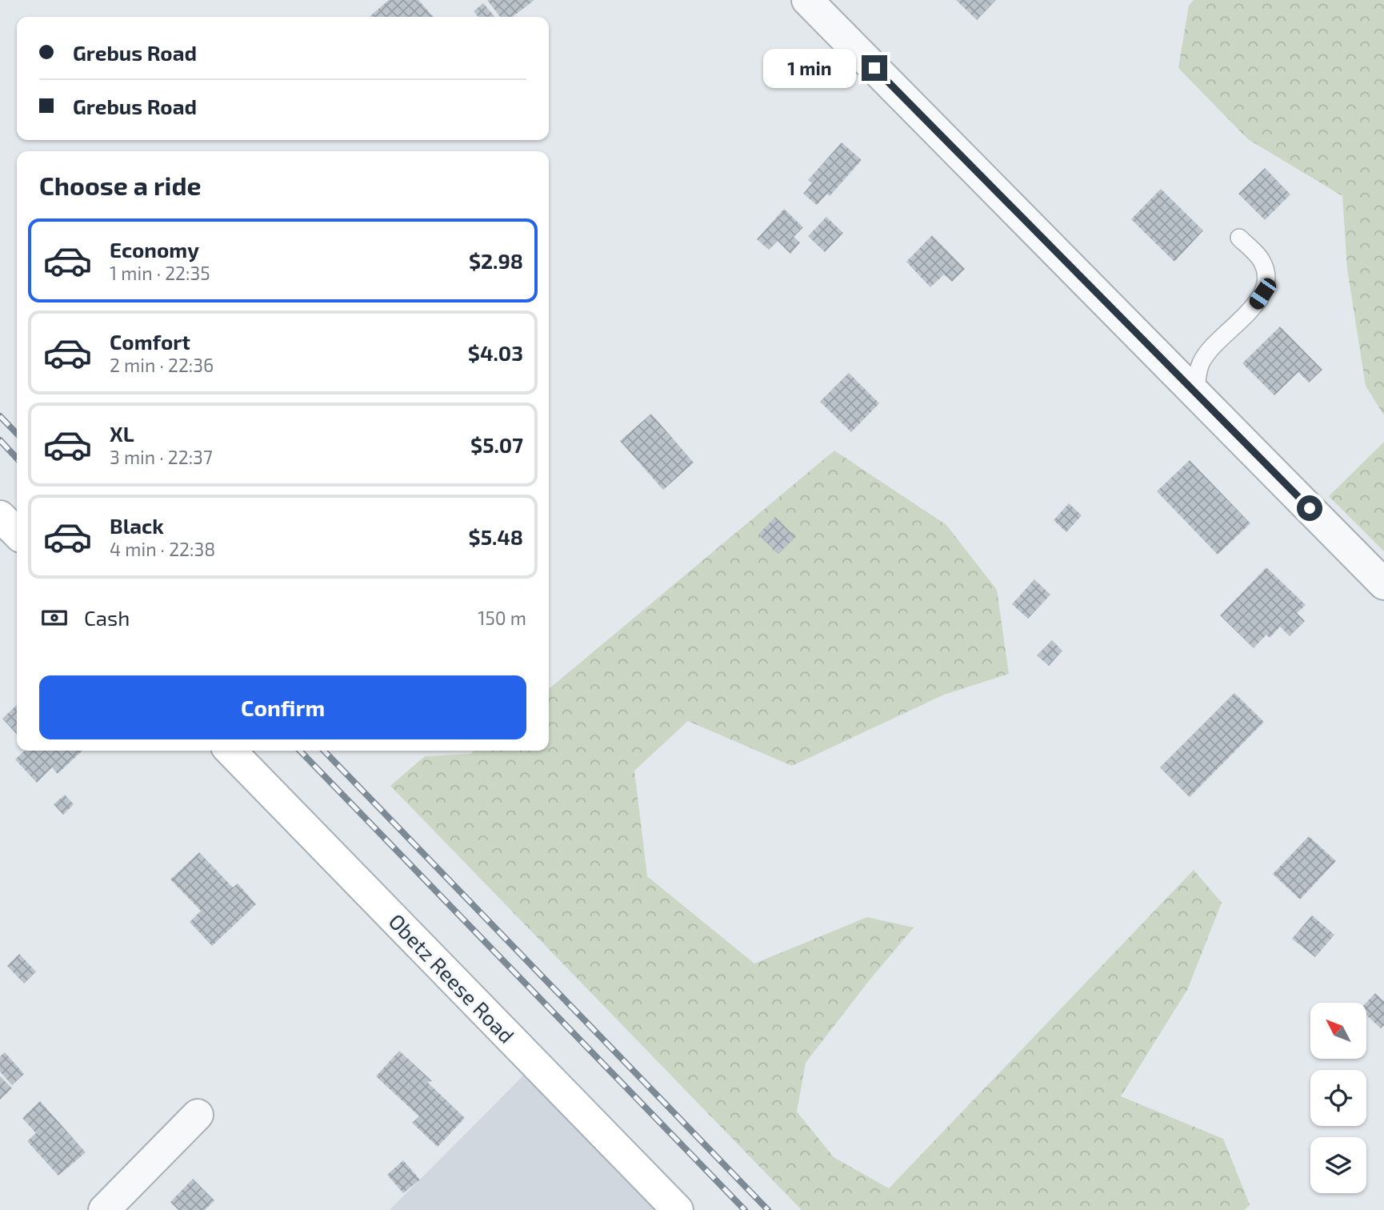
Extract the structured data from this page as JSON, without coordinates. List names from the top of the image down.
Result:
{
  "streets": {
    "street": ["Obetz Reese Road"]
  },
  "north": "top left",
  "page": {
    "banner": ["Grebus Road", "Grebus Road"],
    "bubble": "1 min",
    "heading": "Choose a ride",
    "list": [
      {
        "name": "Economy",
        "note": "1 min · 22:35",
        "value": "$2.98"
      },
      {
        "name": "Comfort",
        "note": "2 min · 22:36",
        "value": "$4.03"
      },
      {
        "name": "XL",
        "note": "3 min · 22:37",
        "value": "$5.07"
      },
      {
        "name": "Black",
        "note": "4 min · 22:38",
        "value": "$5.48"
      }
    ],
    "pay": ["Cash", "150 m"],
    "buttons": "Confirm"
  }
}
